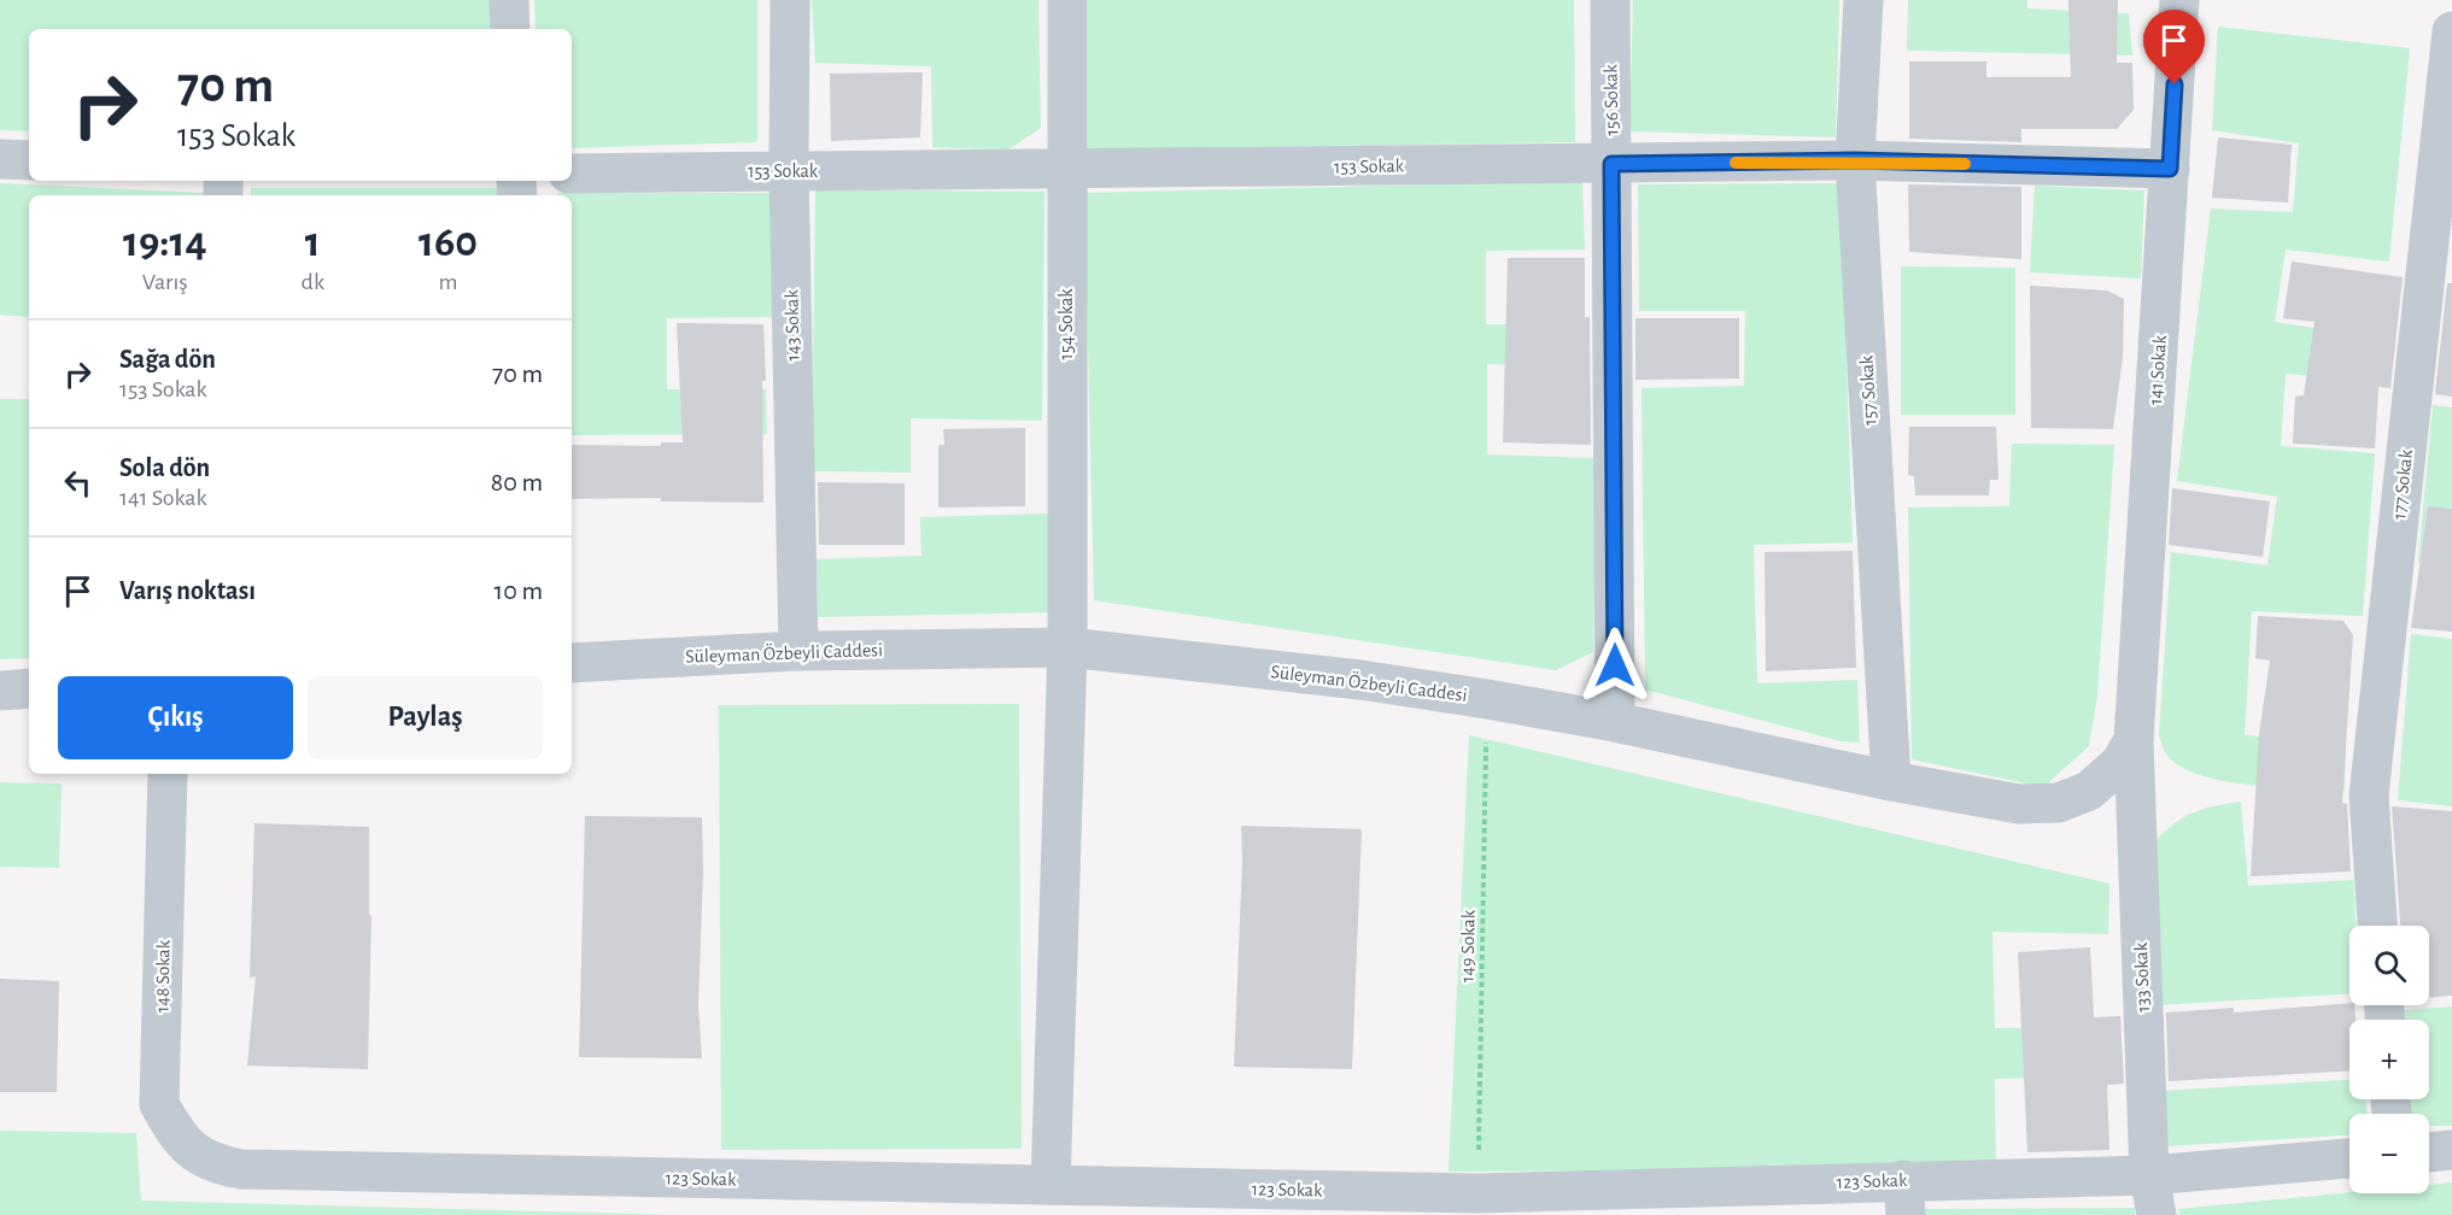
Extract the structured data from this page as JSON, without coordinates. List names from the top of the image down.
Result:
{
  "streets": {
    "street": [
      "156 Sokak",
      "153 Sokak",
      "154 Sokak",
      "143 Sokak",
      "141 Sokak",
      "157 Sokak",
      "177 Sokak",
      "Süleyman Özbeyli Caddesi",
      "148 Sokak",
      "133 Sokak",
      "123 Sokak"
    ],
    "path": ["149 Sokak"]
  },
  "crossings": [
    ["156 Sokak", "153 Sokak"],
    ["156 Sokak", "Süleyman Özbeyli Caddesi"],
    ["153 Sokak", "154 Sokak"],
    ["153 Sokak", "143 Sokak"],
    ["153 Sokak", "141 Sokak"],
    ["153 Sokak", "157 Sokak"],
    ["154 Sokak", "Süleyman Özbeyli Caddesi"],
    ["154 Sokak", "123 Sokak"],
    ["143 Sokak", "Süleyman Özbeyli Caddesi"],
    ["141 Sokak", "Süleyman Özbeyli Caddesi"],
    ["141 Sokak", "133 Sokak"],
    ["157 Sokak", "Süleyman Özbeyli Caddesi"],
    ["Süleyman Özbeyli Caddesi", "149 Sokak"],
    ["Süleyman Özbeyli Caddesi", "133 Sokak"],
    ["149 Sokak", "123 Sokak"],
    ["148 Sokak", "123 Sokak"],
    ["133 Sokak", "123 Sokak"]
  ],
  "page": {
    "turn": ["70 m", "153 Sokak"],
    "eta": [
      "19:14",
      "Varış",
      "1",
      "dk",
      "160",
      "m"
    ],
    "list": [
      {
        "name": "Sağa dön",
        "note": "153 Sokak",
        "value": "70 m"
      },
      {
        "name": "Sola dön",
        "note": "141 Sokak",
        "value": "80 m"
      },
      {
        "name": "Varış noktası",
        "value": "10 m"
      }
    ],
    "buttons": ["Çıkış", "Paylaş"],
    "map_buttons": ["+", "−"]
  }
}
